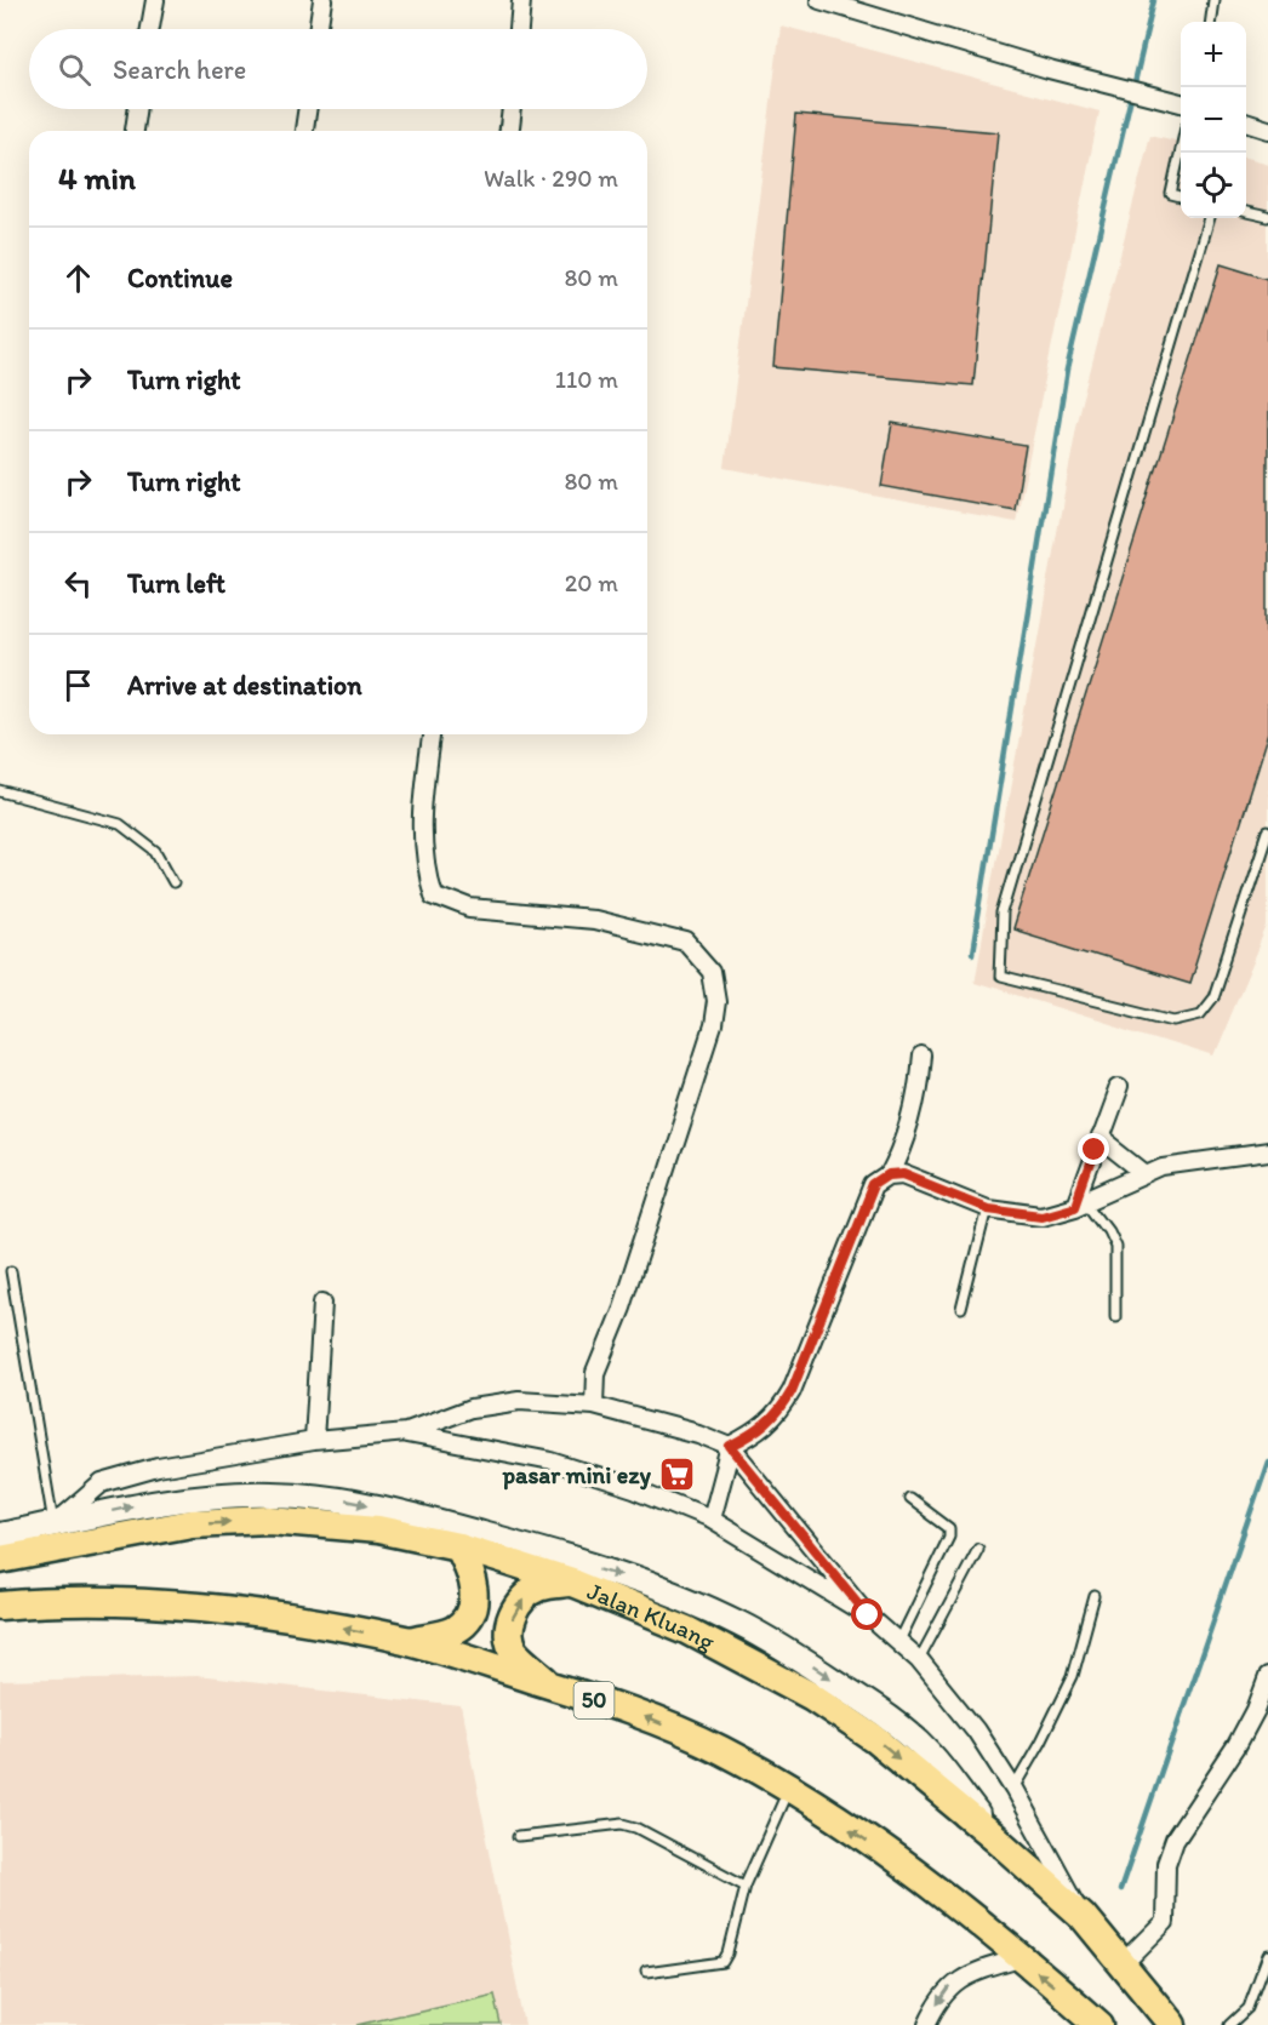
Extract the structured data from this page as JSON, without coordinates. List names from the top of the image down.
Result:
{
  "streets": {
    "highway": ["Jalan Kluang", "50"]
  },
  "places": {
    "supermarket": ["pasar mini ezy"]
  },
  "page": {
    "map_buttons": ["+", "−"],
    "search": "Search here",
    "heading": ["4 min", "Walk · 290 m"],
    "list": [
      ["Continue", "80 m"],
      ["Turn right", "110 m"],
      ["Turn right", "80 m"],
      ["Turn left", "20 m"],
      "Arrive at destination"
    ]
  }
}
